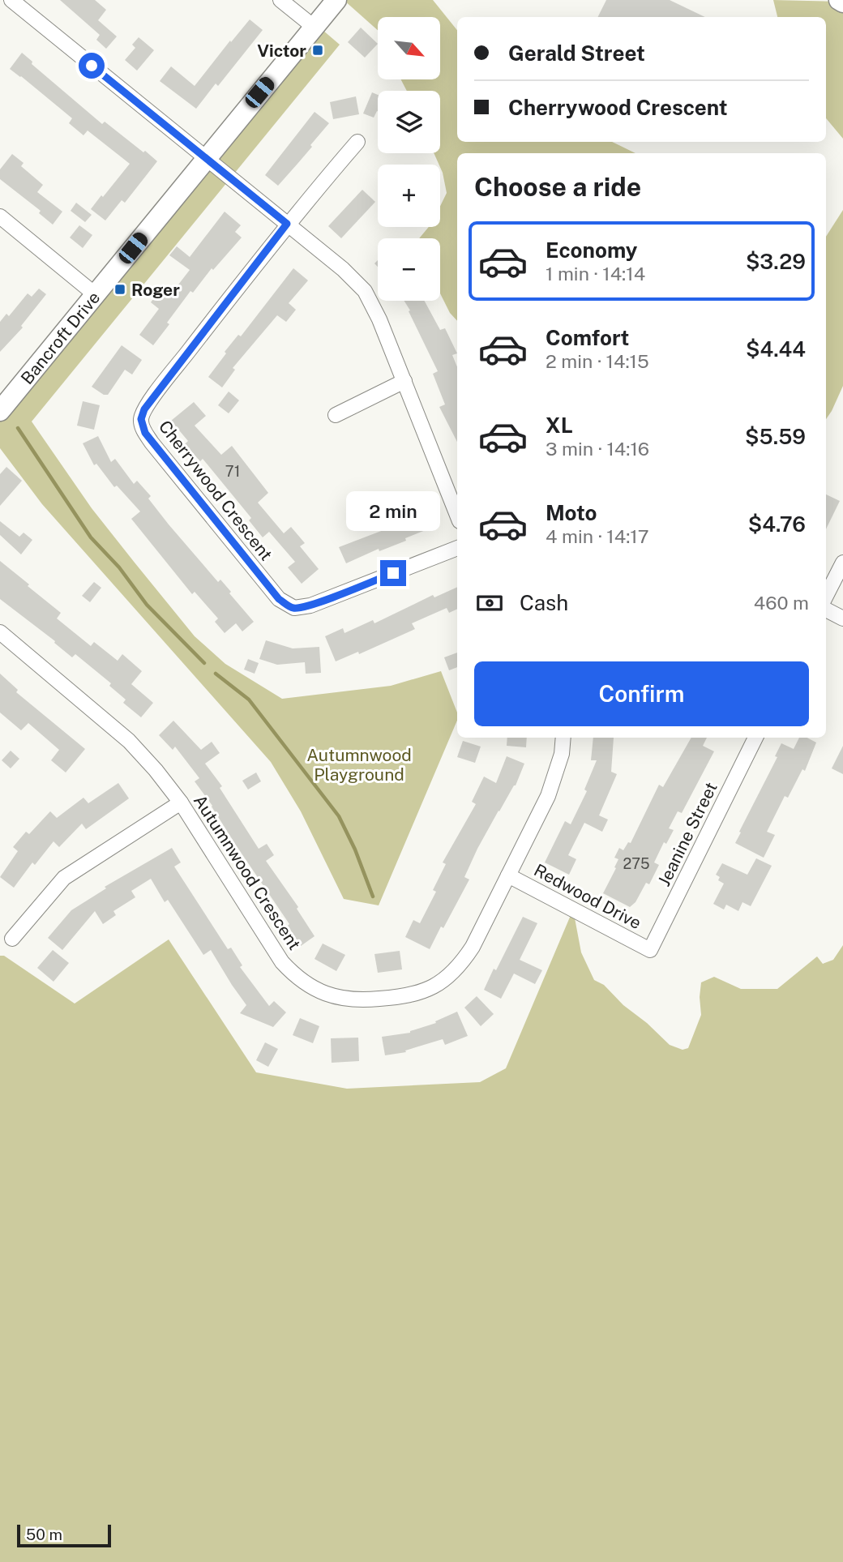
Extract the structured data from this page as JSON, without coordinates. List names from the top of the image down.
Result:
{
  "streets": {
    "main road": ["Bancroft Drive"],
    "street": [
      "Cherrywood Crescent",
      "Jeanine Street",
      "Autumnwood Crescent",
      "Redwood Drive"
    ]
  },
  "crossings": [
    ["Jeanine Street", "Redwood Drive"],
    ["Autumnwood Crescent", "Redwood Drive"]
  ],
  "parks": ["Autumnwood Playground"],
  "places": {
    "transit": ["Victor", "Roger"]
  },
  "house_numbers": ["71", "275"],
  "scale_bar": "50 m",
  "north": "bottom right",
  "page": {
    "map_buttons": ["+", "−"],
    "banner": ["Gerald Street", "Cherrywood Crescent"],
    "heading": "Choose a ride",
    "list": [
      {
        "name": "Economy",
        "note": "1 min · 14:14",
        "value": "$3.29"
      },
      {
        "name": "Comfort",
        "note": "2 min · 14:15",
        "value": "$4.44"
      },
      {
        "name": "XL",
        "note": "3 min · 14:16",
        "value": "$5.59"
      },
      {
        "name": "Moto",
        "note": "4 min · 14:17",
        "value": "$4.76"
      }
    ],
    "bubble": "2 min",
    "pay": ["Cash", "460 m"],
    "buttons": "Confirm",
    "scale": "50 m"
  }
}
